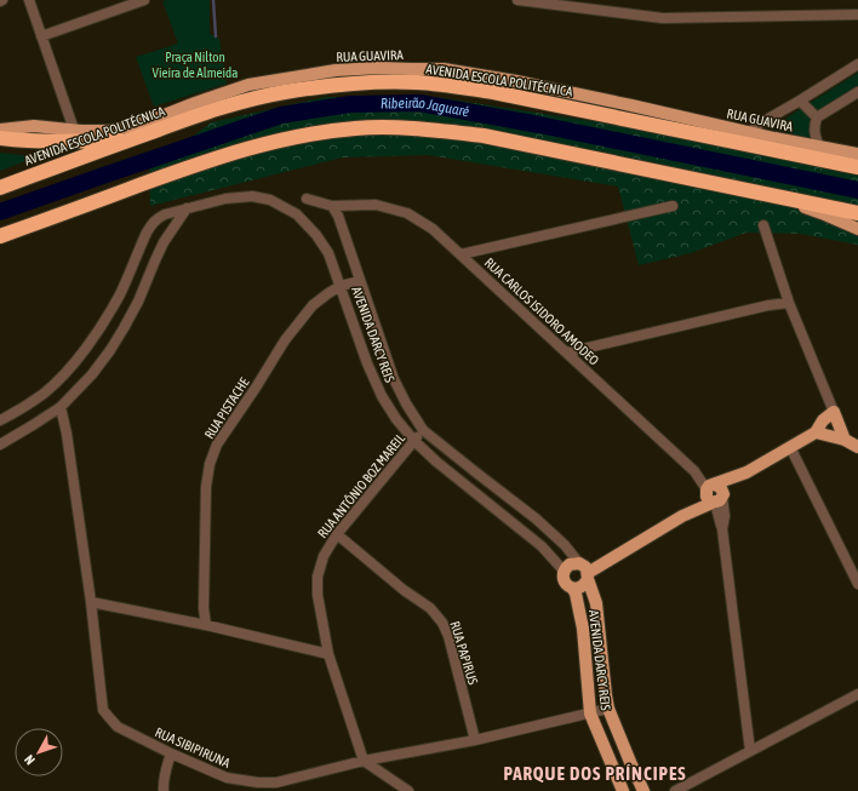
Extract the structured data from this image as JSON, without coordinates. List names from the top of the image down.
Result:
{
  "streets": {
    "highway": ["AVENIDA ESCOLA POLITÉCNICA"],
    "main road": ["RUA GUAVIRA", "AVENIDA DARCY REIS"],
    "street": [
      "RUA CARLOS ISIDORO AMODEO",
      "RUA PISTACHE",
      "RUA ANTÔNIO BOZ MAREIL",
      "RUA PAPIRUS",
      "RUA SIBIPIRUNA"
    ]
  },
  "crossings": [
    ["RUA CARLOS ISIDORO AMODEO", "AVENIDA DARCY REIS"],
    ["AVENIDA DARCY REIS", "RUA PISTACHE"],
    ["AVENIDA DARCY REIS", "RUA ANTÔNIO BOZ MAREIL"],
    ["AVENIDA DARCY REIS", "RUA SIBIPIRUNA"],
    ["RUA ANTÔNIO BOZ MAREIL", "RUA PAPIRUS"],
    ["RUA ANTÔNIO BOZ MAREIL", "RUA SIBIPIRUNA"],
    ["RUA PAPIRUS", "RUA SIBIPIRUNA"]
  ],
  "districts": ["PARQUE DOS PRÍNCIPES"],
  "water": ["Ribeirão Jaguaré"],
  "parks": ["Praça Nilton Vieira de Almeida"],
  "north": "bottom left"
}
